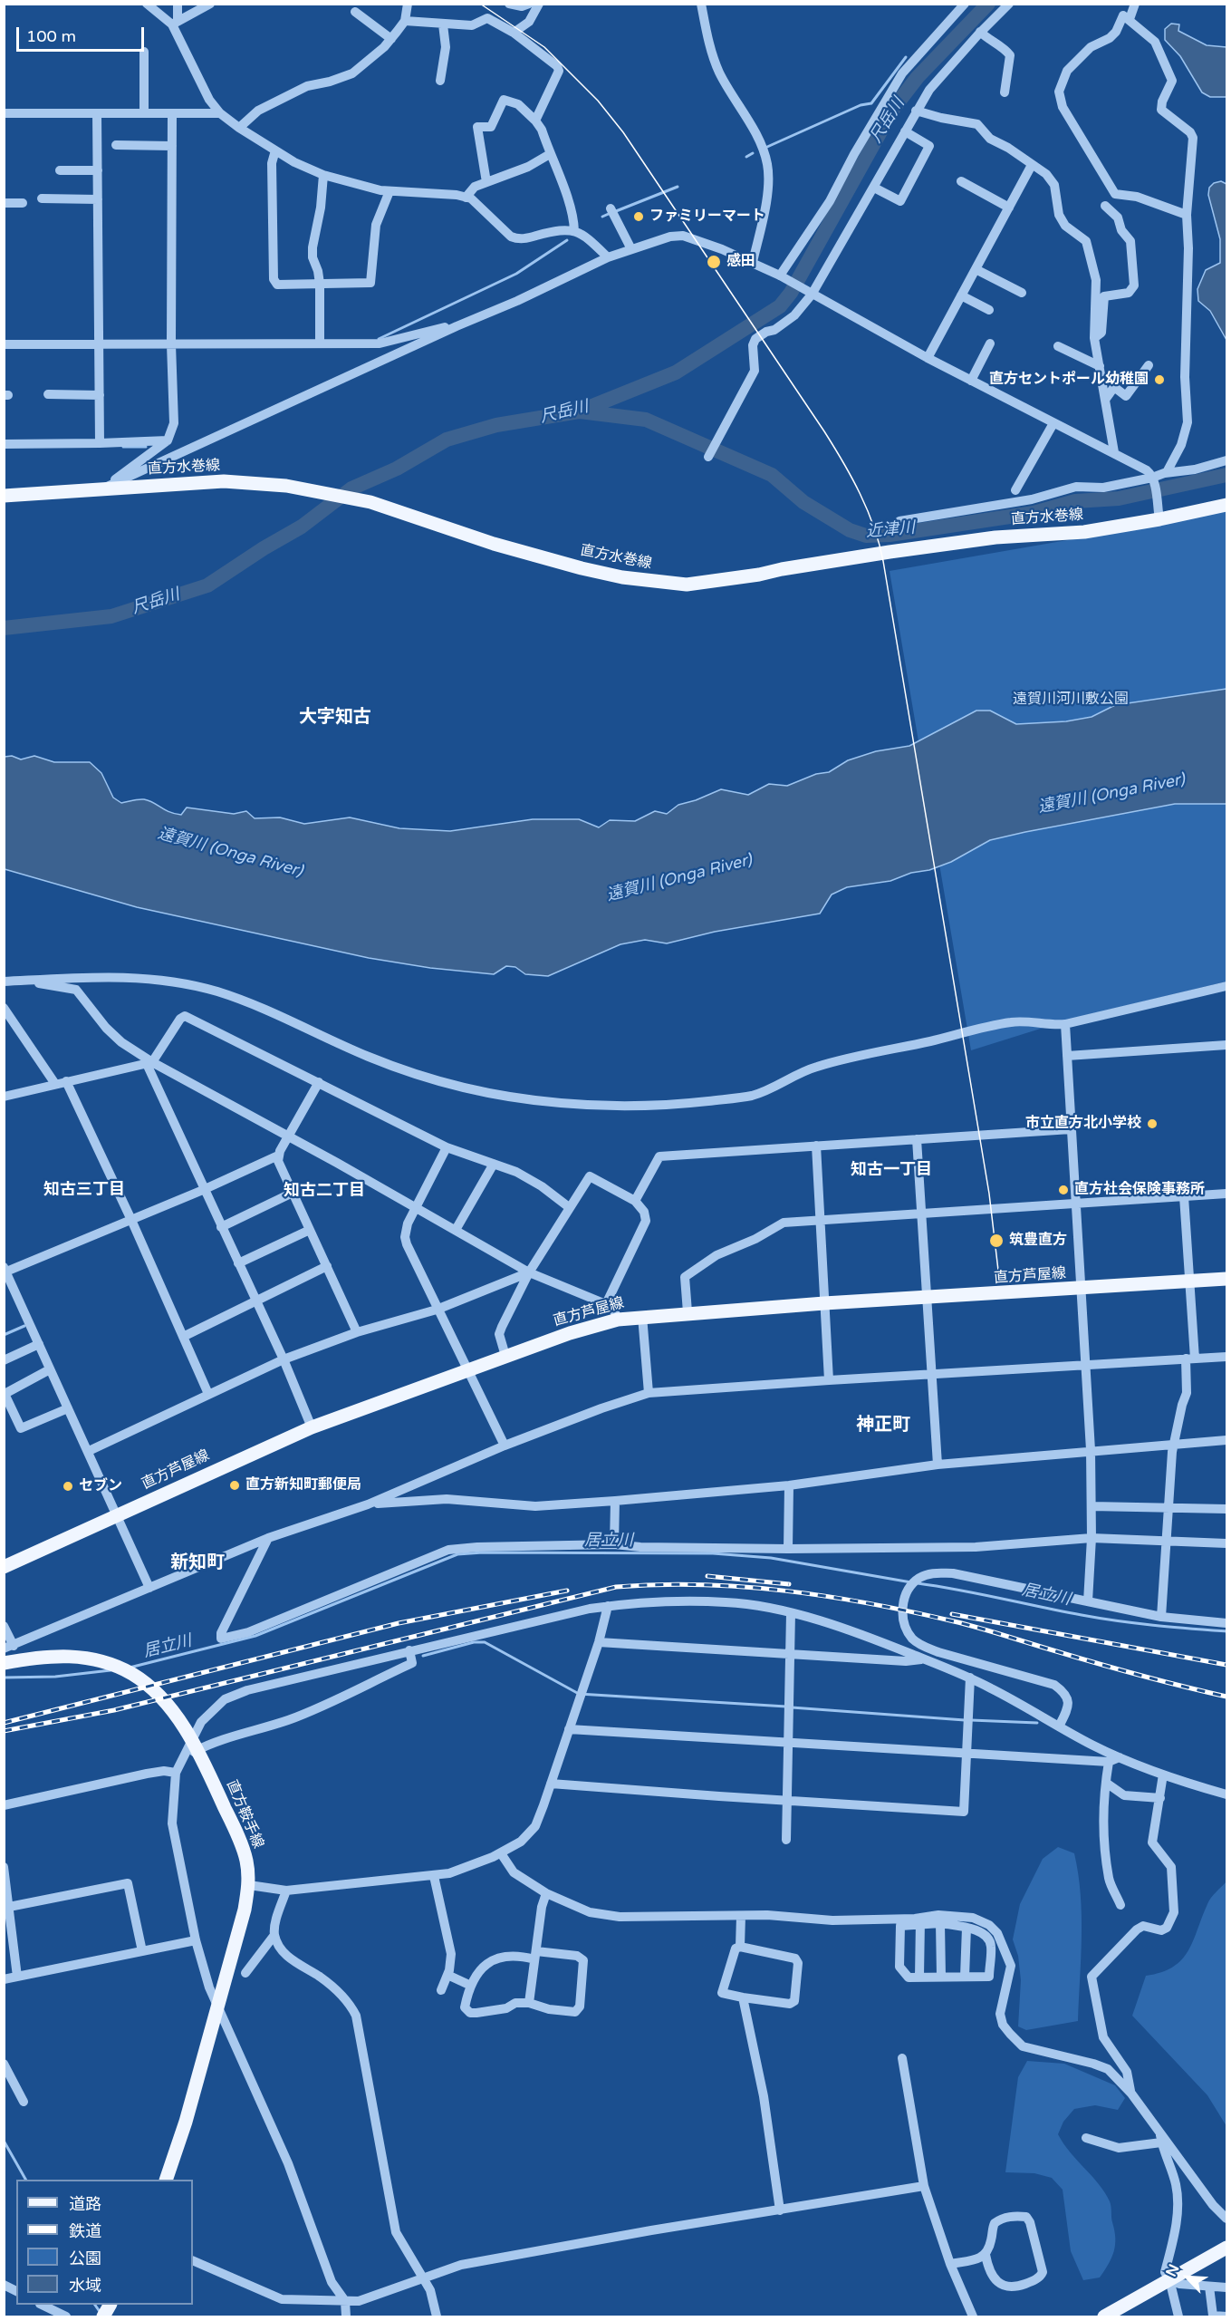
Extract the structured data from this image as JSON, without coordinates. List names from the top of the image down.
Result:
{
  "streets": {
    "main road": ["直方水巻線", "直方芦屋線", "直方鞍手線"]
  },
  "districts": [
    "大字知古",
    "知古一丁目",
    "知古三丁目",
    "知古二丁目",
    "神正町",
    "新知町"
  ],
  "water": [
    "尺岳川",
    "近津川",
    "遠賀川 (Onga River)",
    "居立川"
  ],
  "parks": ["遠賀川河川敷公園"],
  "places": [
    "ファミリーマート",
    "感田",
    "直方セントポール幼稚園",
    "市立直方北小学校",
    "直方社会保険事務所",
    "筑豊直方",
    "直方新知町郵便局",
    "セブン"
  ],
  "legend": [
    "道路",
    "鉄道",
    "公園",
    "水域"
  ],
  "scale_bar": "100 m",
  "north": "top left"
}
